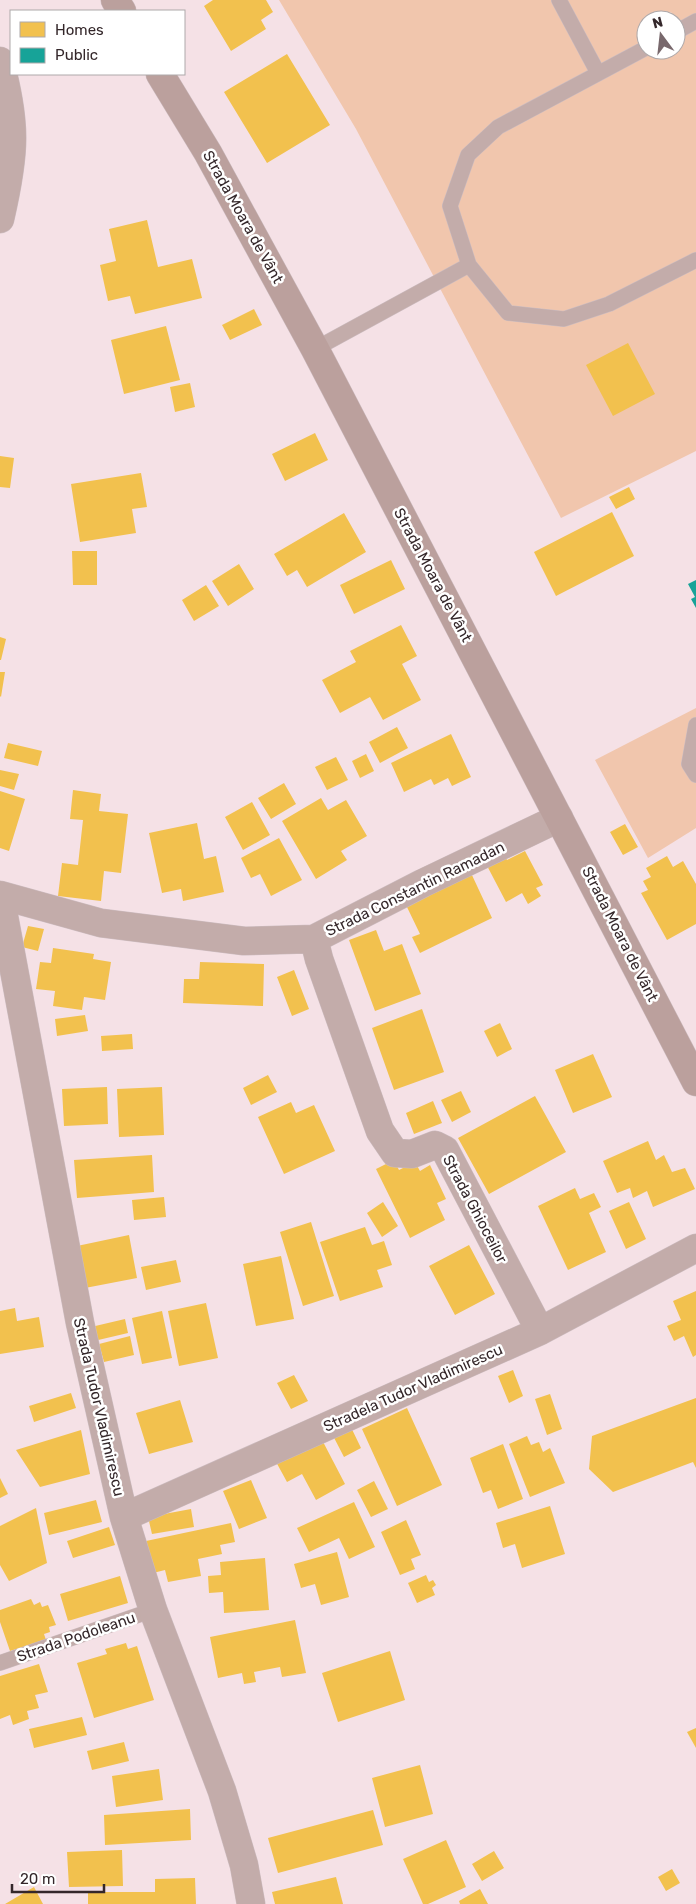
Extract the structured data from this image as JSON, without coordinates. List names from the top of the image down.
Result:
{
  "streets": {
    "main road": ["Strada Moara de Vânt"],
    "street": [
      "Strada Constantin Ramadan",
      "Strada Ghioceilor",
      "Stradela Tudor Vladimirescu",
      "Strada Tudor Vladimirescu"
    ],
    "lane": ["Strada Podoleanu"]
  },
  "crossings": [
    ["Strada Moara de Vânt", "Strada Constantin Ramadan"],
    ["Strada Constantin Ramadan", "Strada Ghioceilor"],
    ["Strada Constantin Ramadan", "Strada Tudor Vladimirescu"],
    ["Strada Ghioceilor", "Stradela Tudor Vladimirescu"],
    ["Stradela Tudor Vladimirescu", "Strada Tudor Vladimirescu"],
    ["Strada Tudor Vladimirescu", "Strada Podoleanu"]
  ],
  "legend": ["Homes", "Public"],
  "scale_bar": "20 m",
  "north": "top"
}
